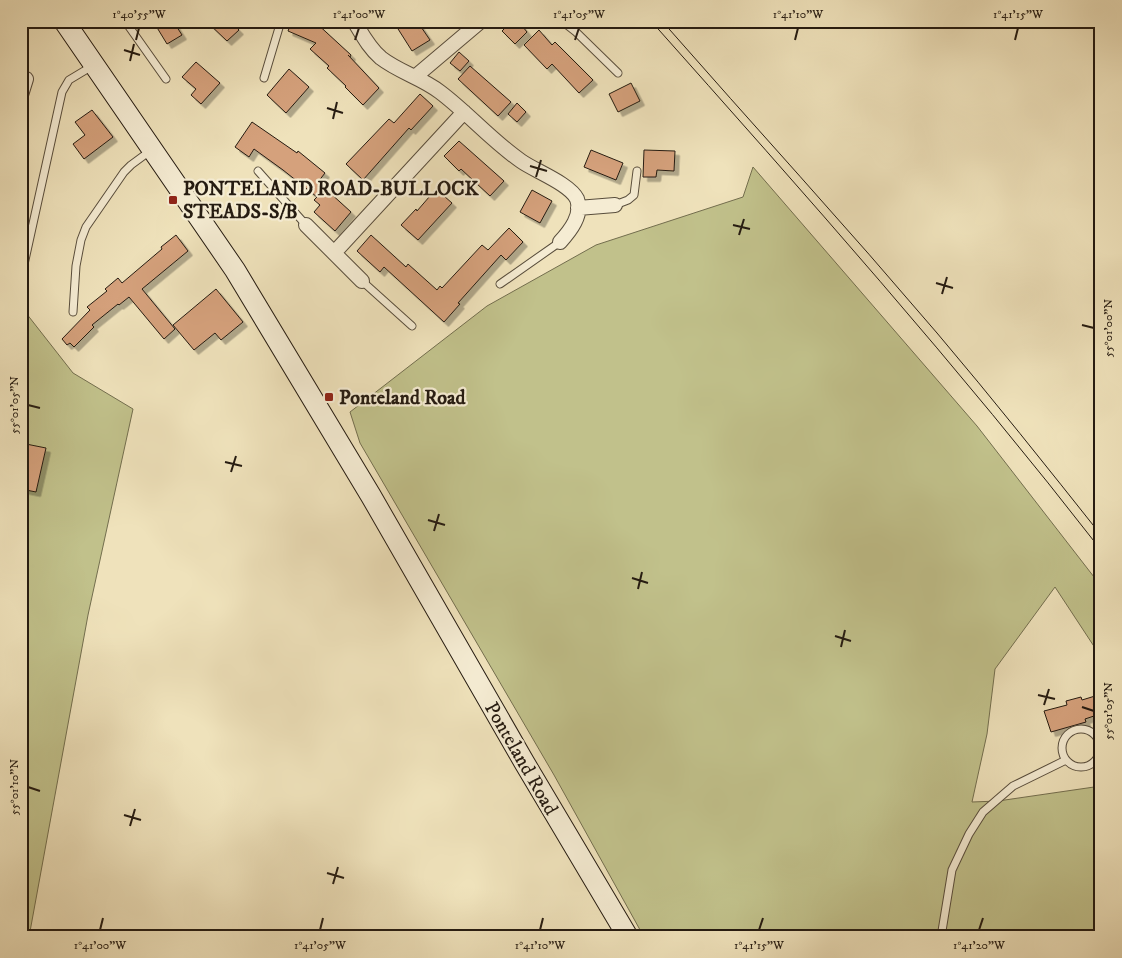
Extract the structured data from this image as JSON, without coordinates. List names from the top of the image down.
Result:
{
  "streets": {
    "main road": ["Ponteland Road"]
  },
  "places": {
    "transit": ["PONTELAND ROAD-BULLOCK STEADS-S/B", "Ponteland Road"]
  },
  "coordinates": [
    "1°40'55\"W",
    "1°41'00\"W",
    "1°41'05\"W",
    "1°41'10\"W",
    "1°41'15\"W",
    "55°01'00\"N",
    "55°01'05\"N",
    "55°01'10\"N",
    "1°41'20\"W"
  ]
}
